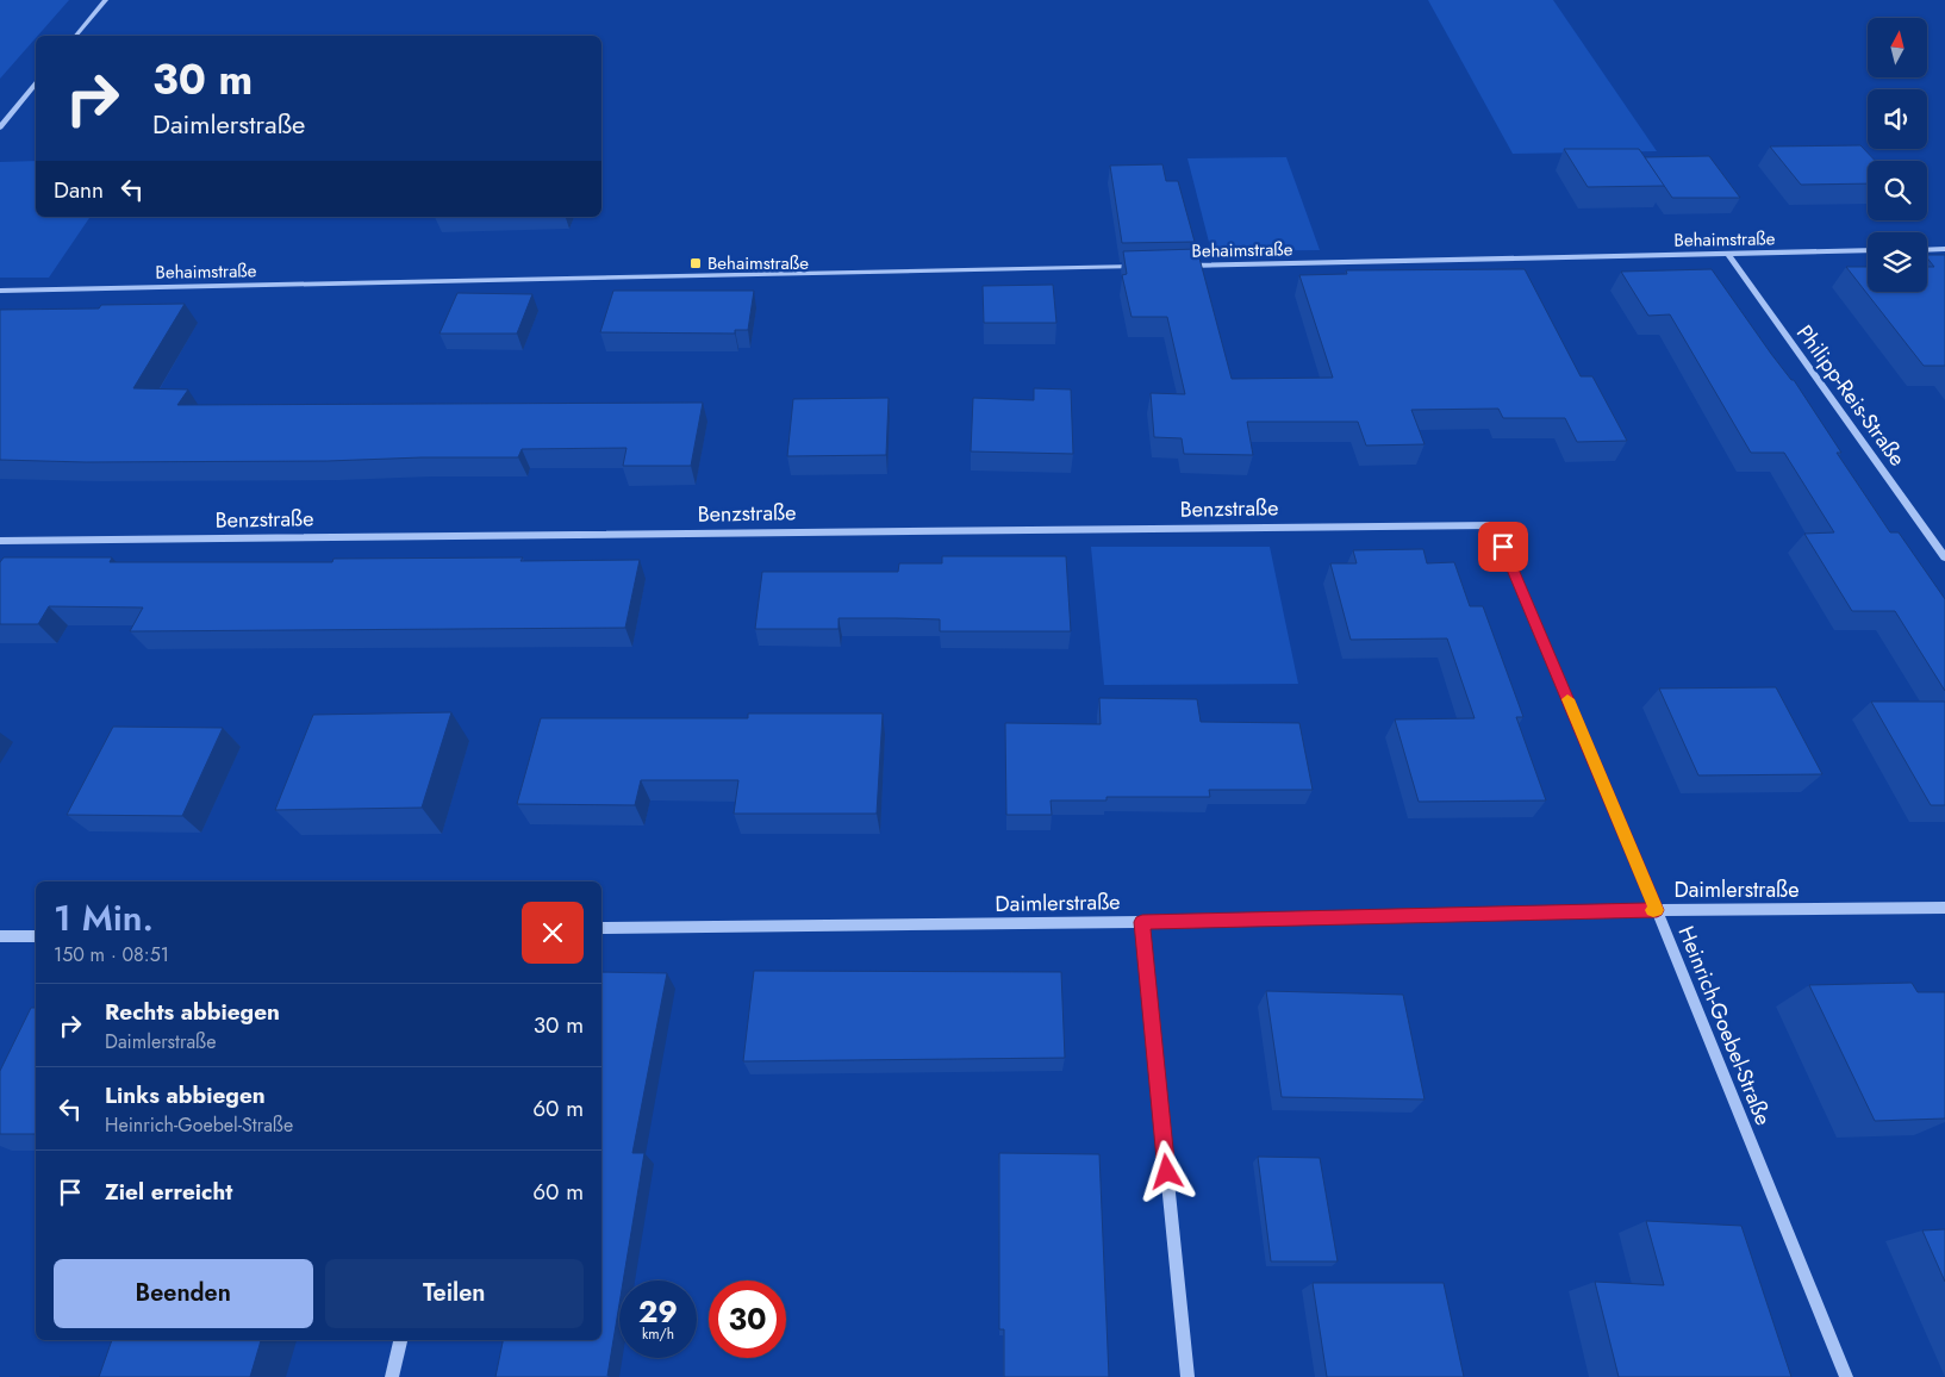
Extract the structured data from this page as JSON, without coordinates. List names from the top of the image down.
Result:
{
  "streets": {
    "street": [
      "Behaimstraße",
      "Philipp-Reis-Straße",
      "Benzstraße",
      "Daimlerstraße",
      "Heinrich-Goebel-Straße"
    ]
  },
  "crossings": [
    ["Behaimstraße", "Philipp-Reis-Straße"],
    ["Benzstraße", "Heinrich-Goebel-Straße"],
    ["Daimlerstraße", "Heinrich-Goebel-Straße"]
  ],
  "places": {
    "transit": ["Behaimstraße"]
  },
  "north": "top",
  "page": {
    "turn": ["30 m", "Daimlerstraße"],
    "then": "Dann",
    "heading": ["1 Min.", "150 m · 08:51"],
    "list": [
      {
        "name": "Rechts abbiegen",
        "note": "Daimlerstraße",
        "value": "30 m"
      },
      {
        "name": "Links abbiegen",
        "note": "Heinrich-Goebel-Straße",
        "value": "60 m"
      },
      {
        "name": "Ziel erreicht",
        "value": "60 m"
      }
    ],
    "buttons": ["Beenden", "Teilen"],
    "speed": "29 km/h",
    "limit": "30"
  }
}
